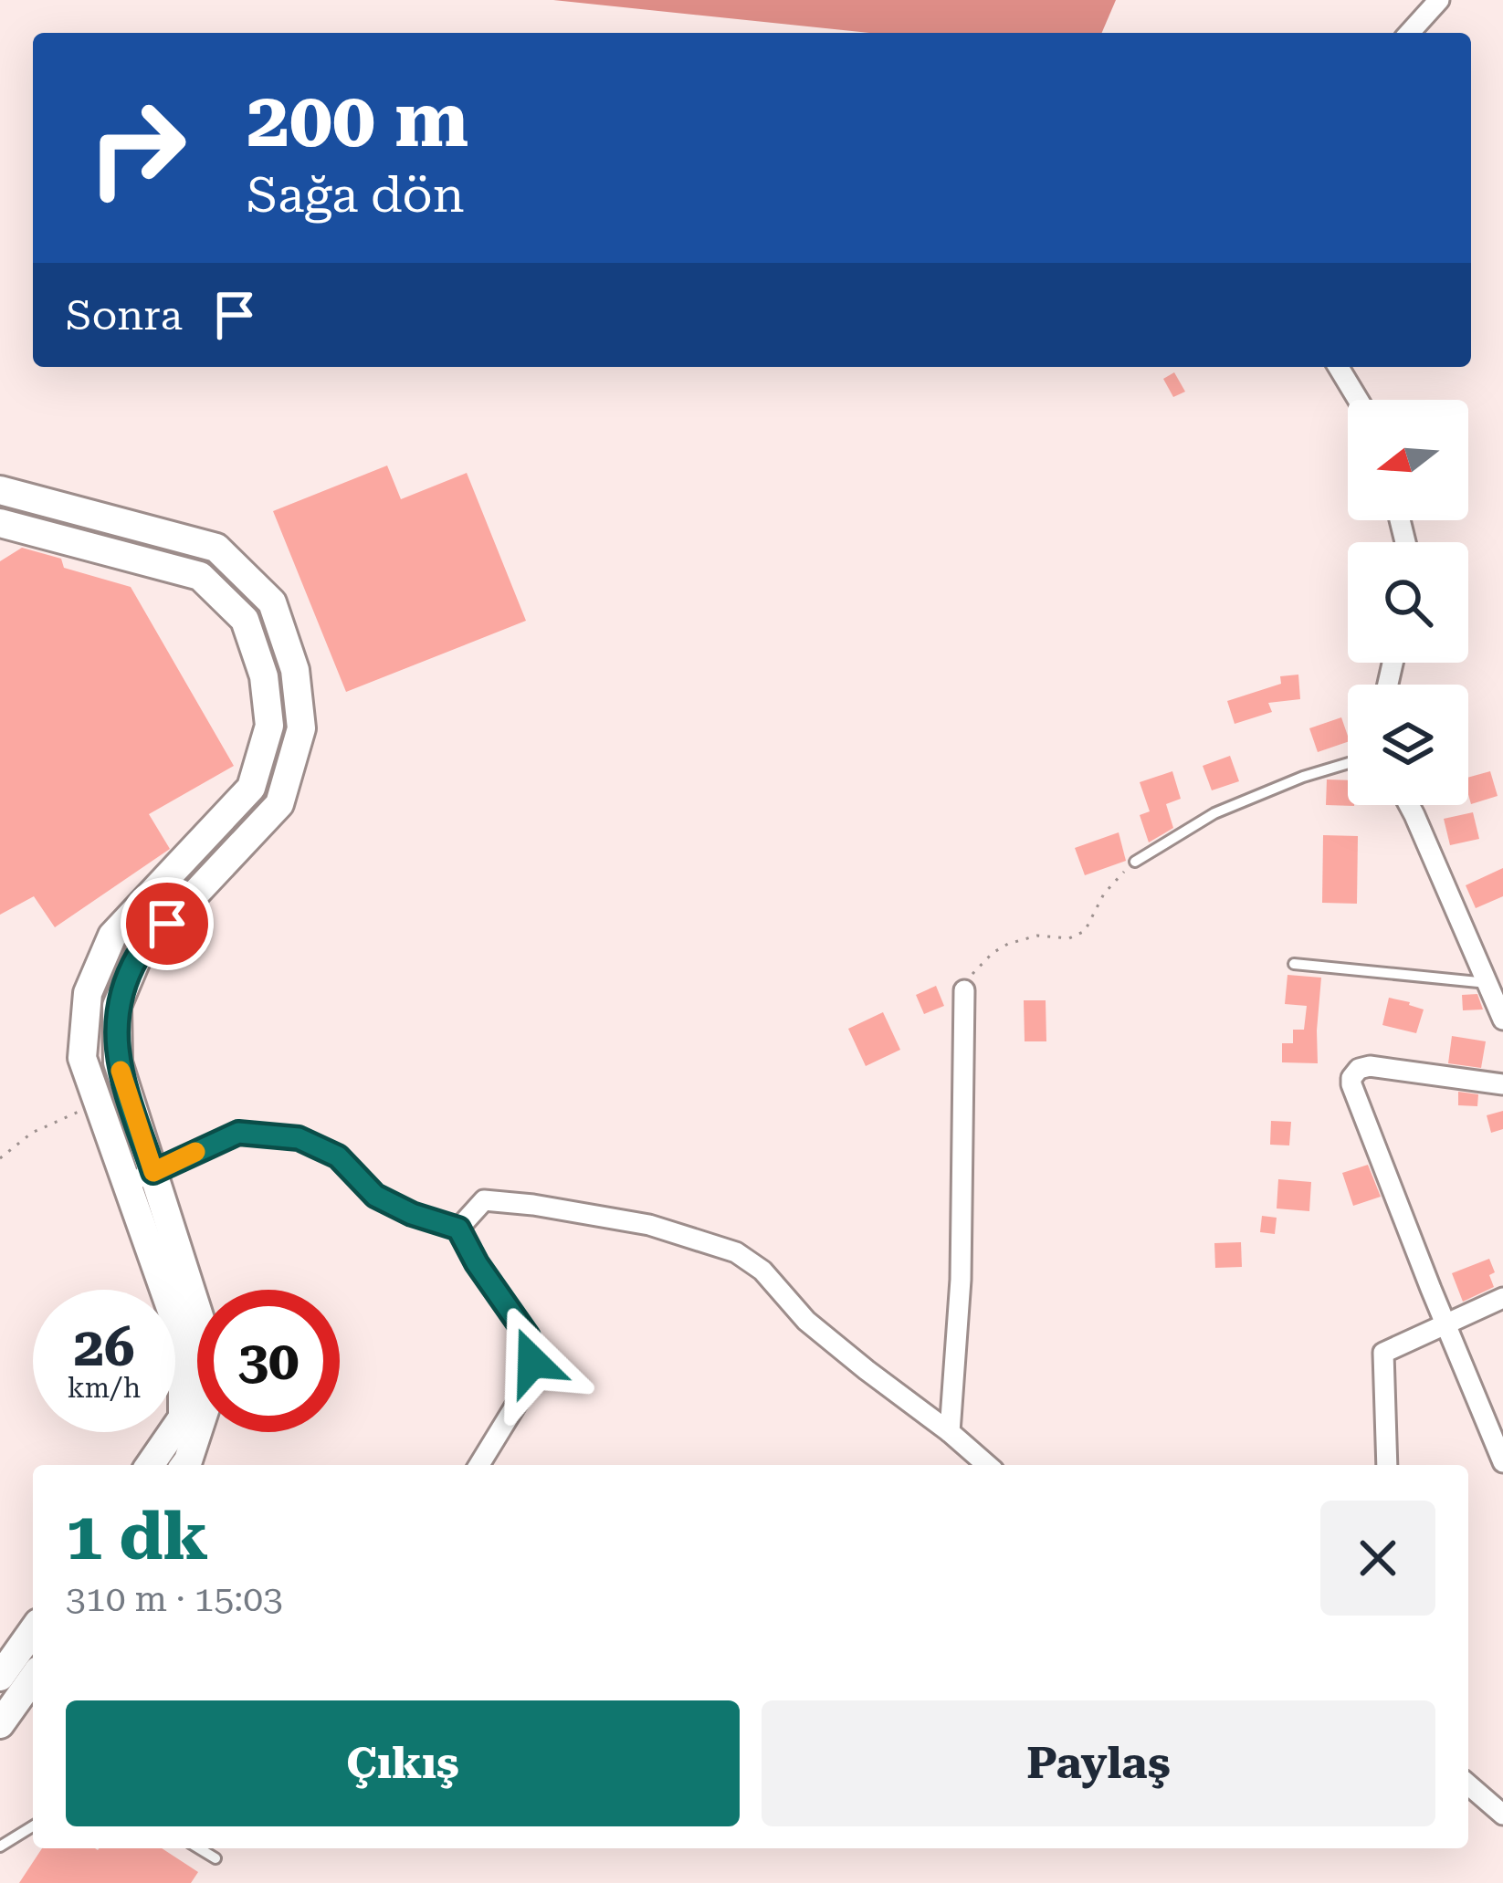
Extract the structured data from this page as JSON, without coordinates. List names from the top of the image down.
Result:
{
  "north": "left",
  "page": {
    "turn": ["200 m", "Sağa dön"],
    "then": "Sonra",
    "speed": "26 km/h",
    "limit": "30",
    "heading": ["1 dk", "310 m · 15:03"],
    "buttons": ["Çıkış", "Paylaş"]
  }
}
